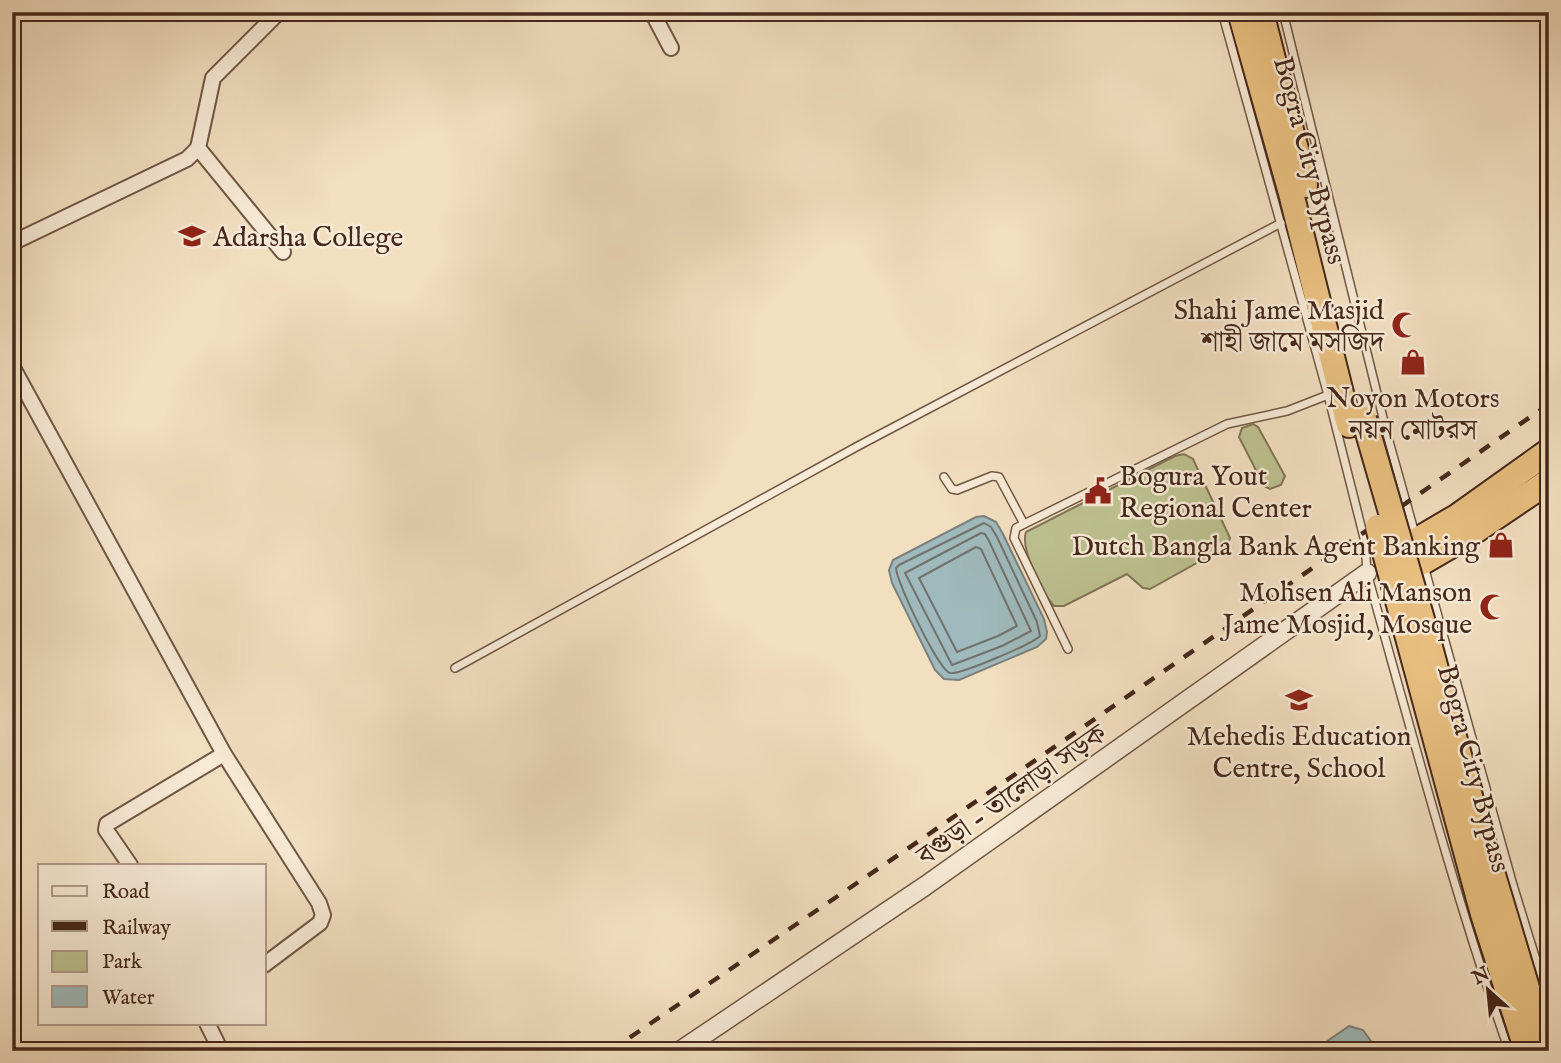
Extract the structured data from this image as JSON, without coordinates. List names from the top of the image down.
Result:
{
  "streets": {
    "highway": ["Bogra City Bypass"],
    "street": ["বগুড়া - তালোড়া সড়ক"]
  },
  "places": {
    "school or university": ["Adarsha College", "Mehedis Education Centre, School"],
    "mosque": ["Shahi Jame Masjid শাহী জামে মসজিদ", "Mohsen Ali Manson Jame Mosjid, Mosque"],
    "shop": ["Noyon Motors নয়ন মোটরস", "Dutch Bangla Bank Agent Banking"],
    "public building": ["Bogura Yout Regional Center"]
  },
  "legend": [
    "Road",
    "Railway",
    "Park",
    "Water"
  ],
  "north": "top left"
}
